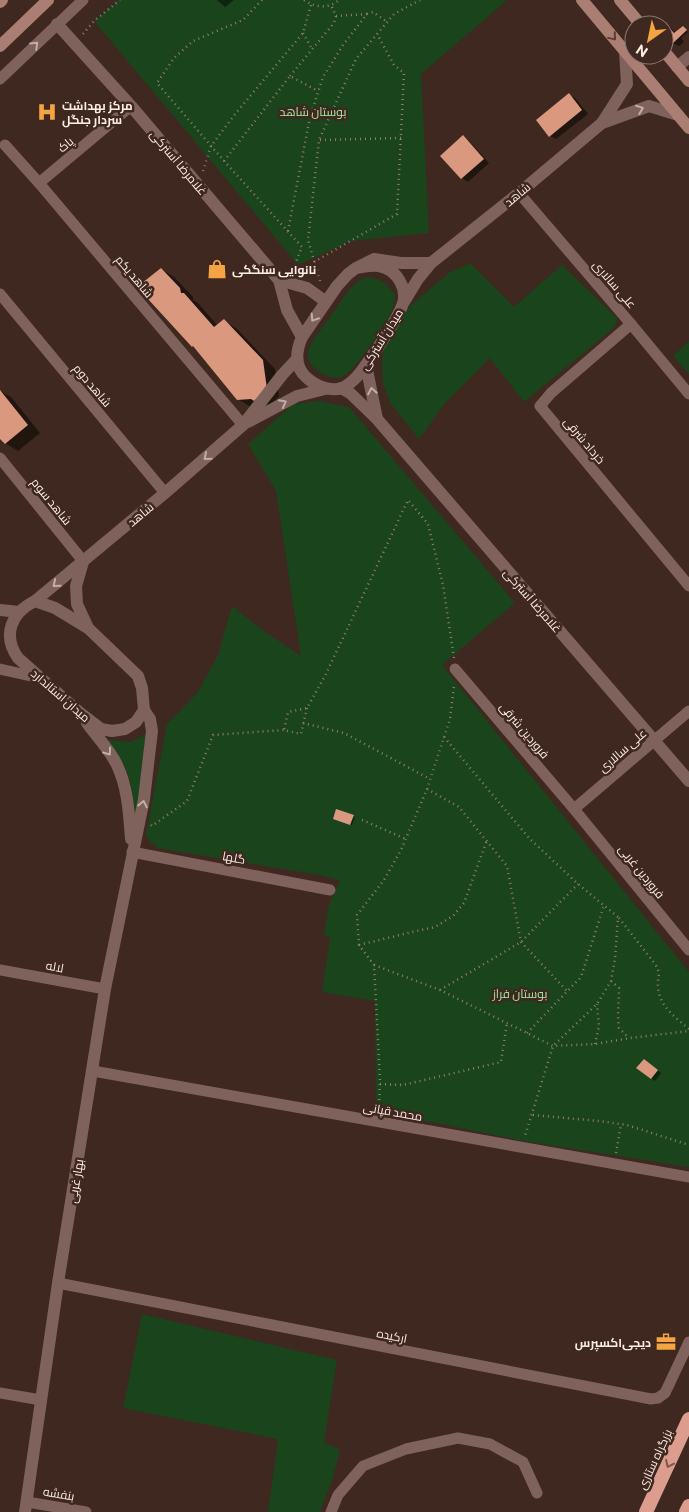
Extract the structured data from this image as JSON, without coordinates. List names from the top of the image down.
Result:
{
  "streets": {
    "highway": ["بزرگراه ستاری"],
    "street": [
      "پاک",
      "غلامرضا آسترکی",
      "شاهد",
      "شاهد یکم",
      "علی سالاری",
      "میدان آسترکی",
      "شاهد دوم",
      "خرداد شرقی",
      "شاهد سوم",
      "میدان استاندارد",
      "فروردین شرقی",
      "گلها",
      "فروردین غربی",
      "لاله",
      "محمد قپانی",
      "بهار غربی",
      "ارکیده",
      "بنفشه"
    ]
  },
  "crossings": [
    ["پاک", "غلامرضا آسترکی"],
    ["پاک", "شاهد یکم"],
    ["غلامرضا آسترکی", "علی سالاری"],
    ["غلامرضا آسترکی", "میدان آسترکی"],
    ["شاهد", "شاهد یکم"],
    ["شاهد", "علی سالاری"],
    ["شاهد", "میدان آسترکی"],
    ["شاهد", "شاهد دوم"],
    ["شاهد", "شاهد سوم"],
    ["علی سالاری", "خرداد شرقی"],
    ["علی سالاری", "فروردین شرقی"],
    ["علی سالاری", "فروردین غربی"],
    ["فروردین شرقی", "فروردین غربی"],
    ["گلها", "بهار غربی"],
    ["لاله", "بهار غربی"],
    ["محمد قپانی", "بهار غربی"],
    ["بهار غربی", "ارکیده"],
    ["بهار غربی", "بنفشه"]
  ],
  "one_way": ["بزرگراه ستاری"],
  "parks": ["بوستان شاهد", "بوستان فراز"],
  "places": {
    "hospital": ["مرکز بهداشت سردار جنگل"],
    "shop": ["نانوایی سنگکی"],
    "office": ["دیجی‌اکسپرس"]
  },
  "north": "bottom left"
}
